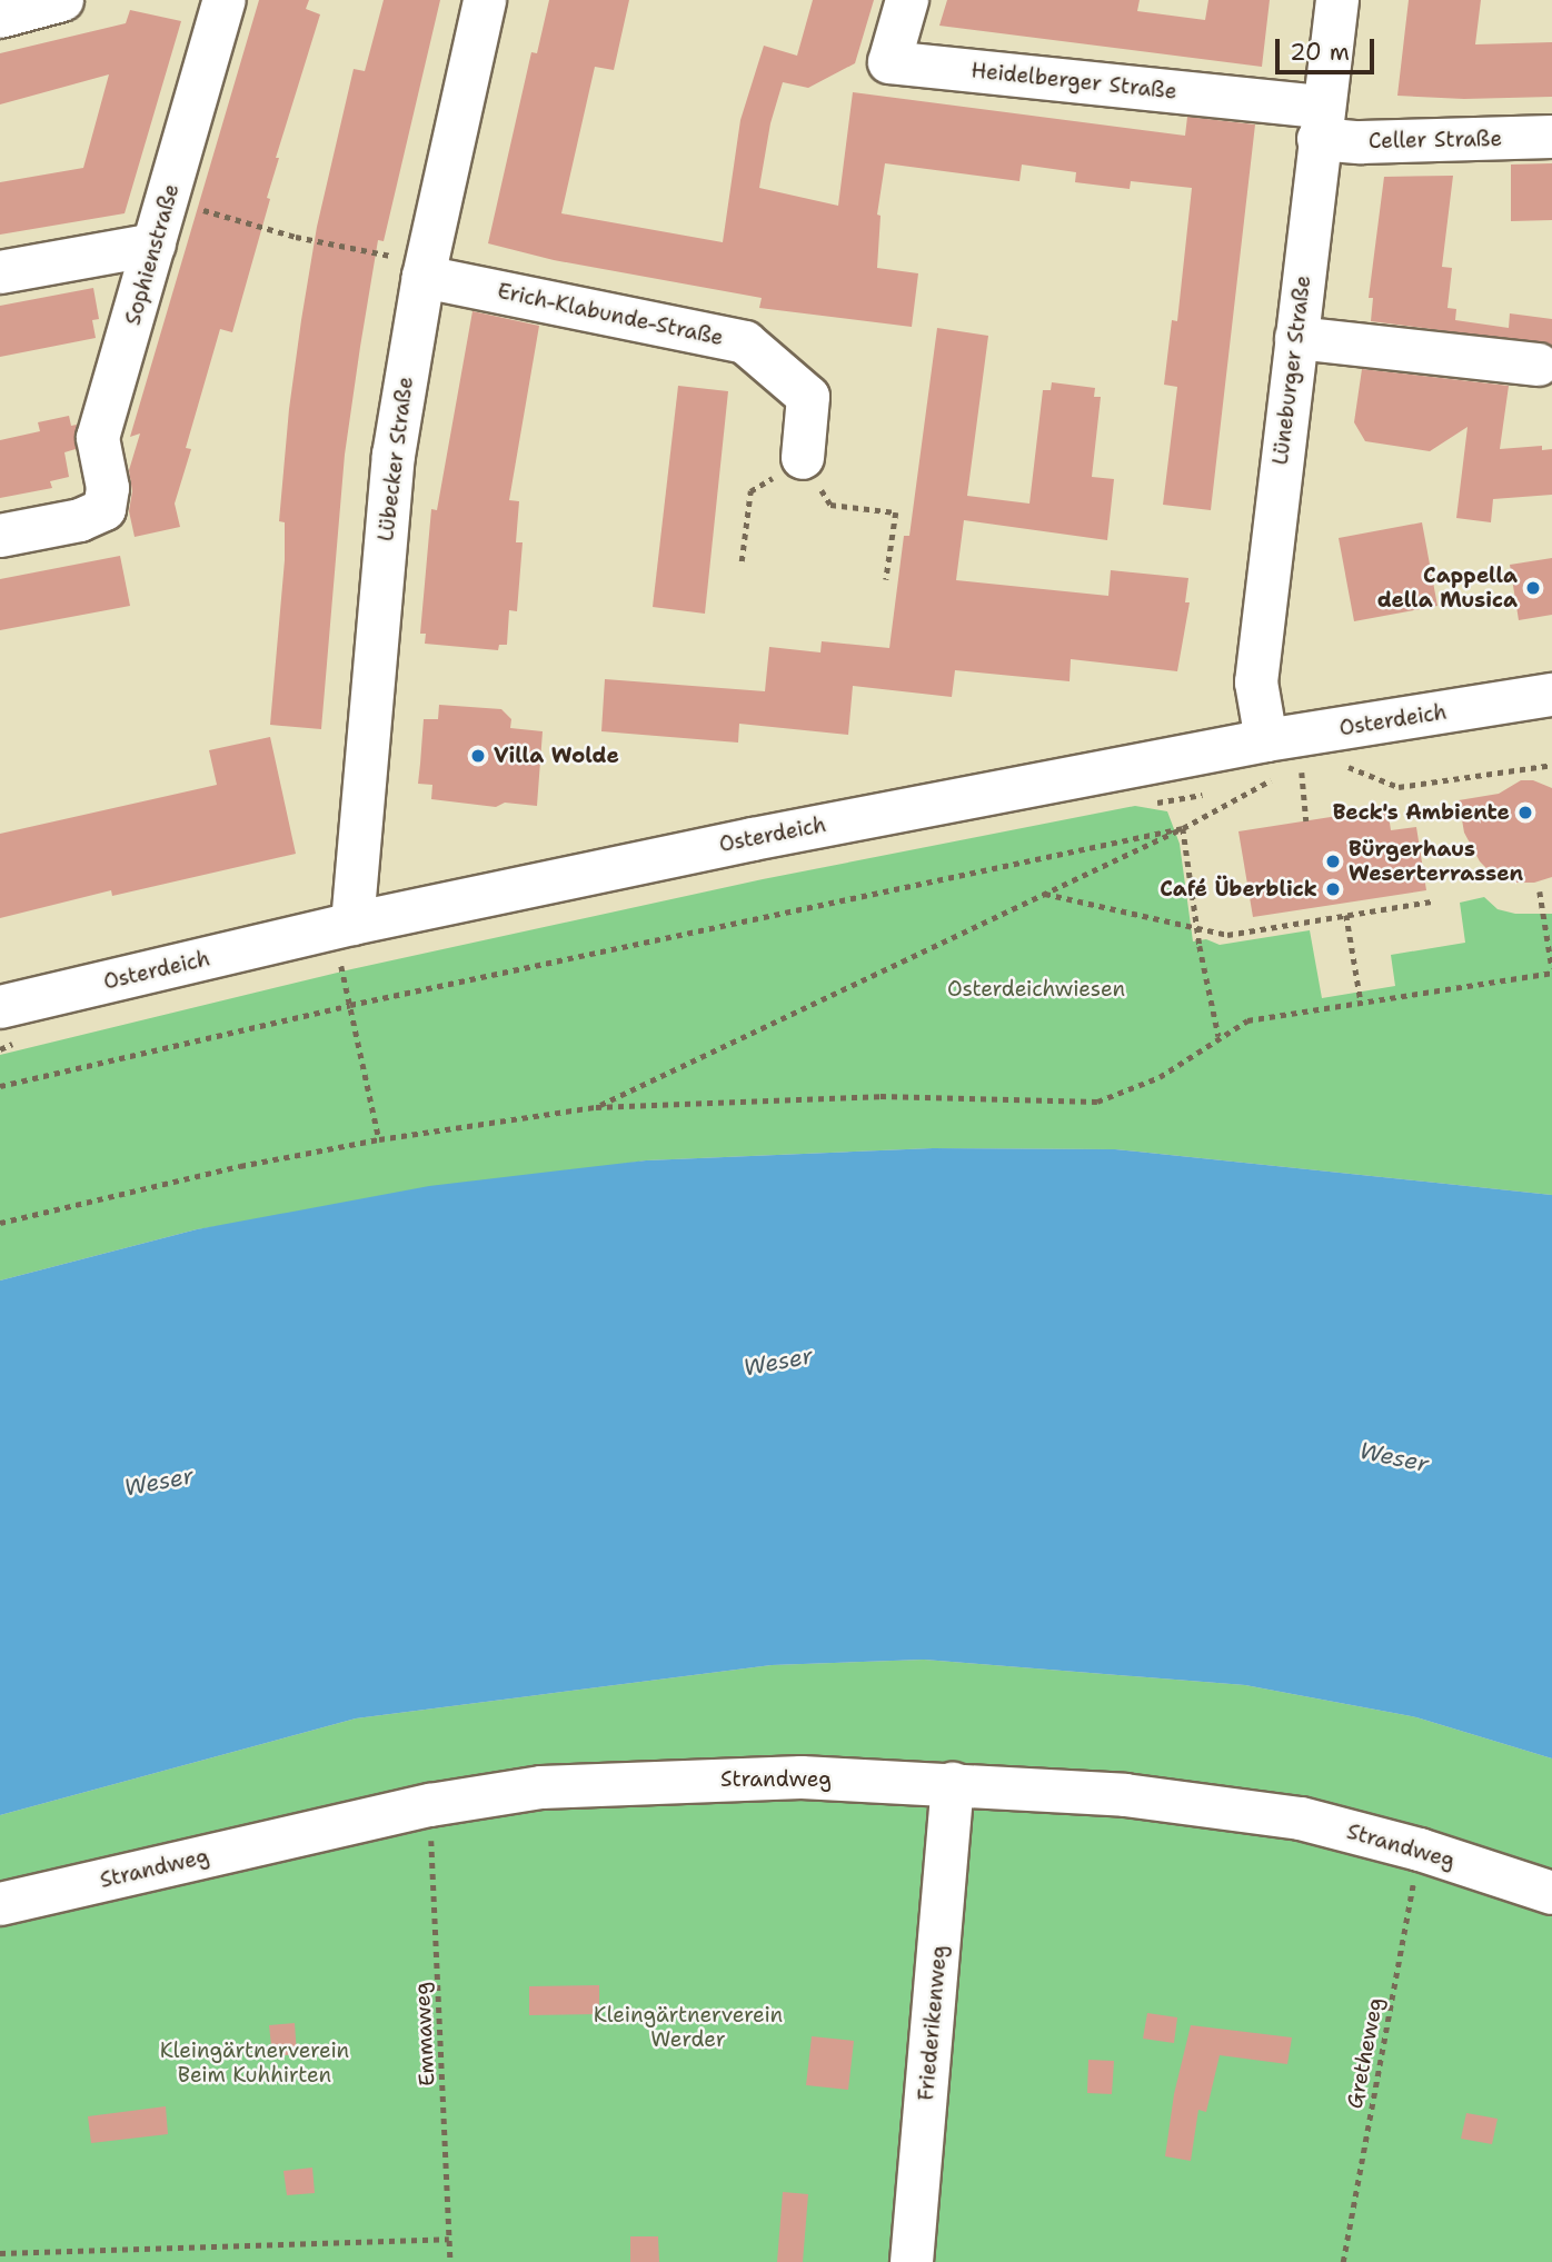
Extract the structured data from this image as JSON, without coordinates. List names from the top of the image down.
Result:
{
  "streets": {
    "street": [
      "Heidelberger Straße",
      "Celler Straße",
      "Sophienstraße",
      "Erich-Klabunde-Straße",
      "Lüneburger Straße",
      "Lübecker Straße",
      "Osterdeich",
      "Strandweg",
      "Friederikenweg"
    ],
    "path": ["Emmaweg", "Gretheweg"]
  },
  "crossings": [
    ["Heidelberger Straße", "Celler Straße"],
    ["Heidelberger Straße", "Lüneburger Straße"],
    ["Celler Straße", "Lüneburger Straße"],
    ["Erich-Klabunde-Straße", "Lübecker Straße"],
    ["Lüneburger Straße", "Osterdeich"],
    ["Lübecker Straße", "Osterdeich"],
    ["Strandweg", "Friederikenweg"],
    ["Strandweg", "Emmaweg"],
    ["Strandweg", "Gretheweg"]
  ],
  "water": ["Weser"],
  "parks": ["Osterdeichwiesen", "Kleingärtnerverein Werder", "Kleingärtnerverein Beim Kuhhirten"],
  "places": [
    "Cappella della Musica",
    "Villa Wolde",
    "Beck's Ambiente",
    "Bürgerhaus Weserterrassen",
    "Café Überblick"
  ],
  "scale_bar": "20 m"
}
